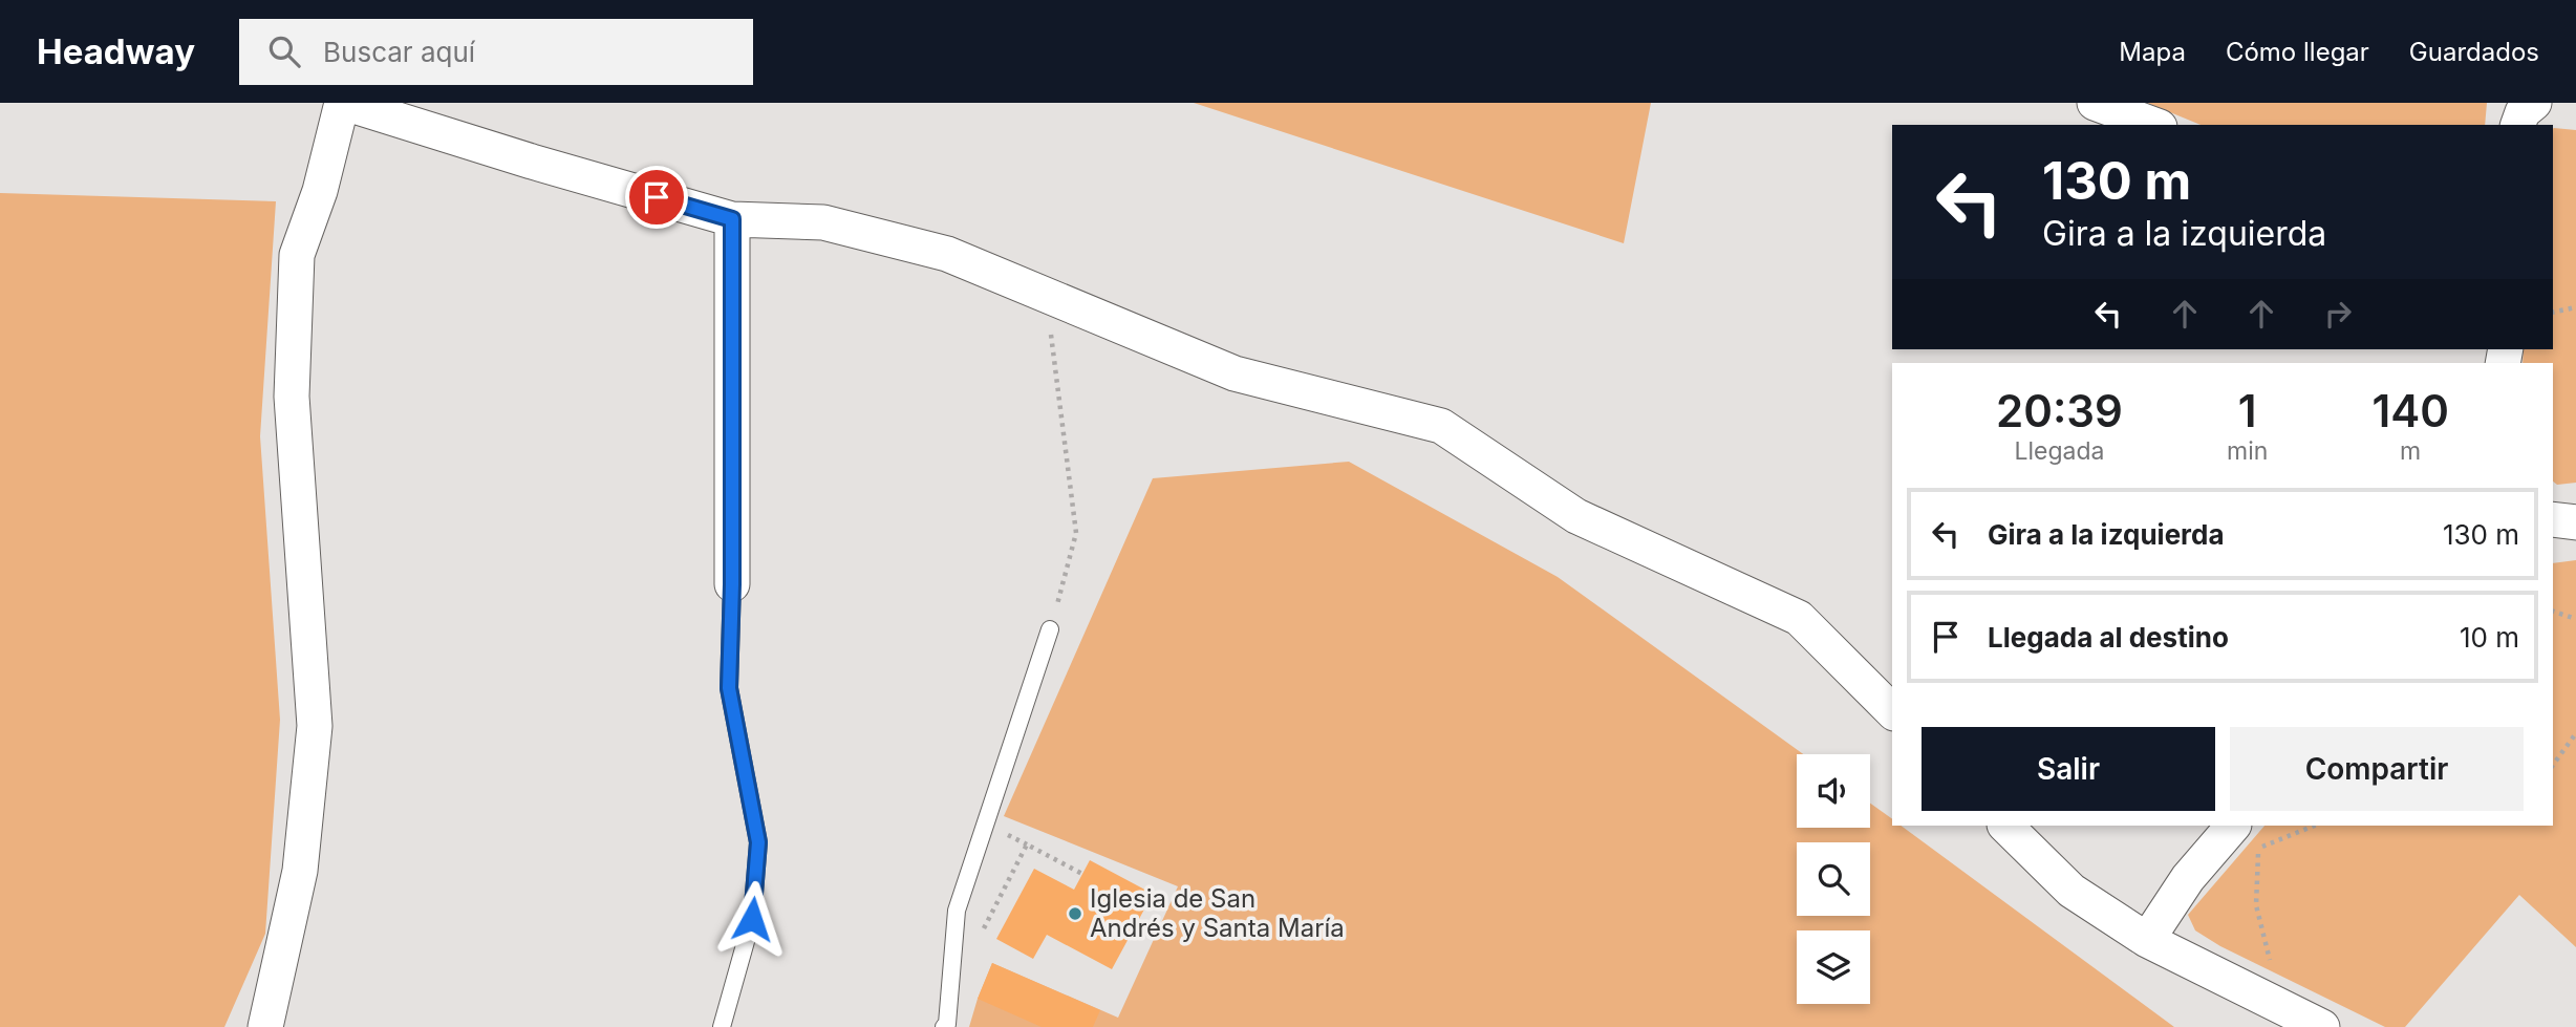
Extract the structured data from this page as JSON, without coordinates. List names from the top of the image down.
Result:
{
  "places": ["Iglesia de San Andrés y Santa María"],
  "page": {
    "header": "Headway",
    "search": "Buscar aquí",
    "nav": ["Mapa", "Cómo llegar", "Guardados"],
    "turn": ["130 m", "Gira a la izquierda"],
    "eta": [
      "20:39",
      "Llegada",
      "1",
      "min",
      "140",
      "m"
    ],
    "list": [
      {
        "name": "Gira a la izquierda",
        "value": "130 m"
      },
      {
        "name": "Llegada al destino",
        "value": "10 m"
      }
    ],
    "buttons": ["Salir", "Compartir"]
  }
}
